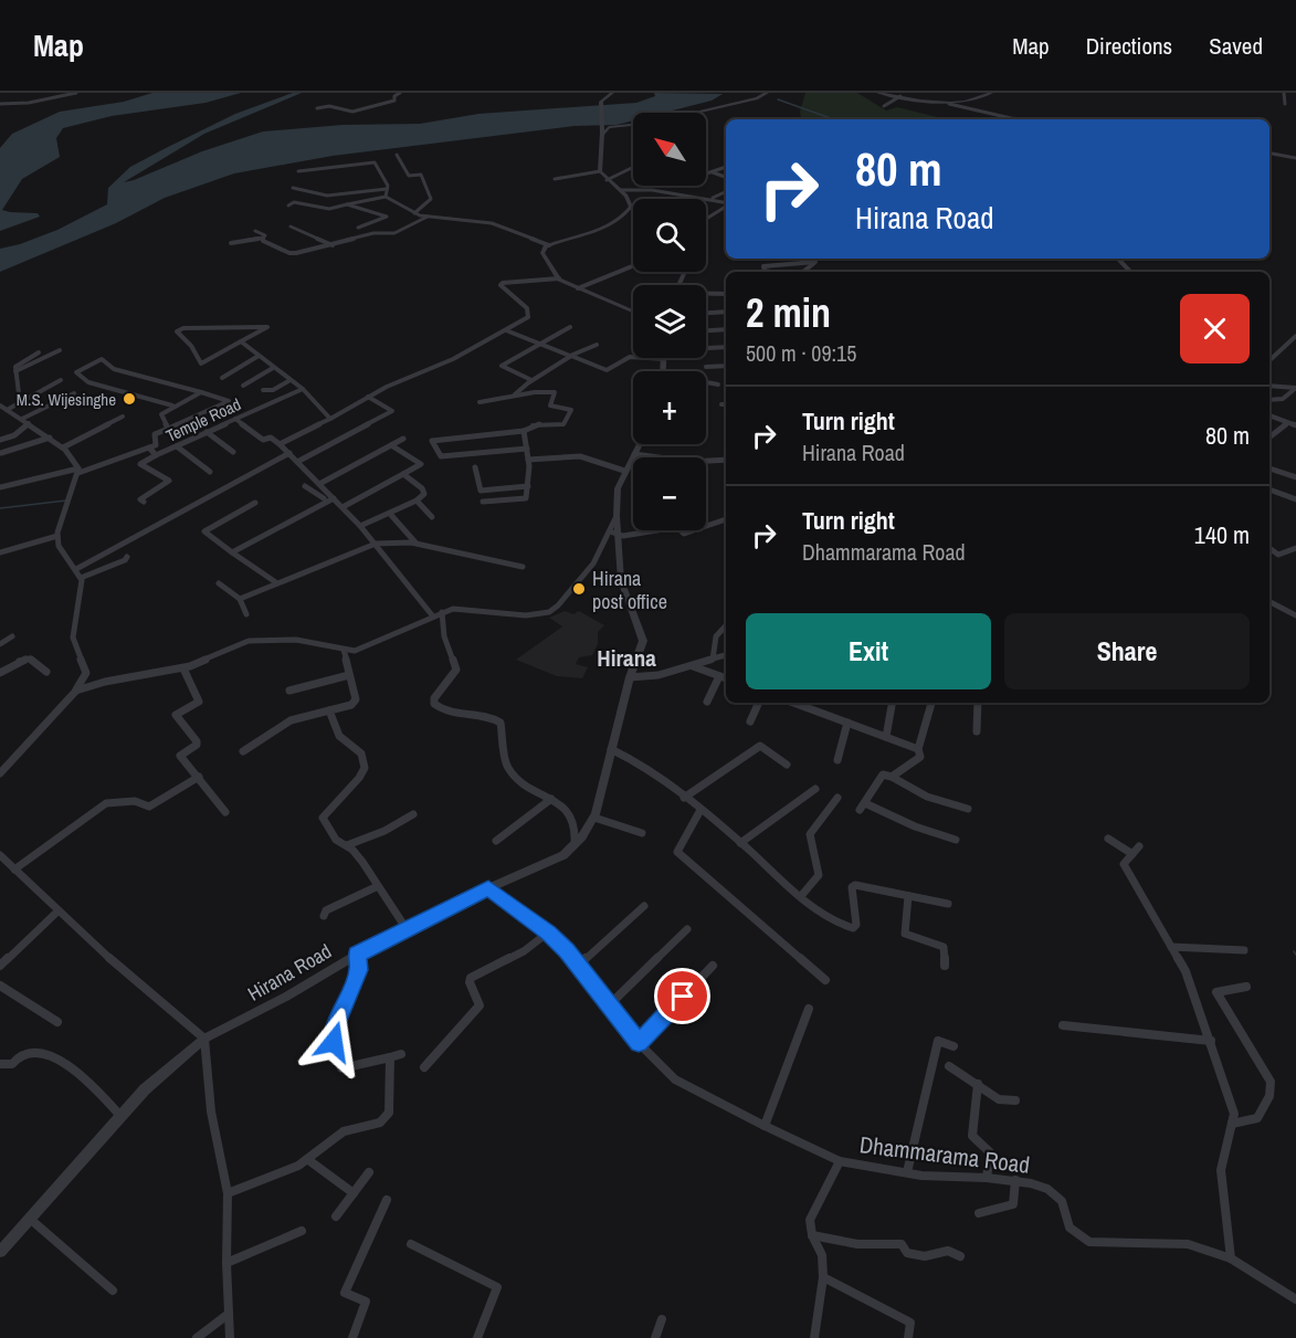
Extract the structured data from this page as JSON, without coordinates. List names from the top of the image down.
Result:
{
  "streets": {
    "street": ["Temple Road", "Hirana Road", "Dhammarama Road"]
  },
  "crossings": [
    ["Hirana Road", "Dhammarama Road"]
  ],
  "districts": ["Hirana"],
  "places": ["M.S. Wijesinghe", "Hirana post office"],
  "north": "top left",
  "page": {
    "header": "Map",
    "nav": ["Map", "Directions", "Saved"],
    "map_buttons": ["+", "−"],
    "turn": ["80 m", "Hirana Road"],
    "heading": ["2 min", "500 m · 09:15"],
    "list": [
      {
        "name": "Turn right",
        "note": "Hirana Road",
        "value": "80 m"
      },
      {
        "name": "Turn right",
        "note": "Dhammarama Road",
        "value": "140 m"
      }
    ],
    "buttons": ["Exit", "Share"]
  }
}
